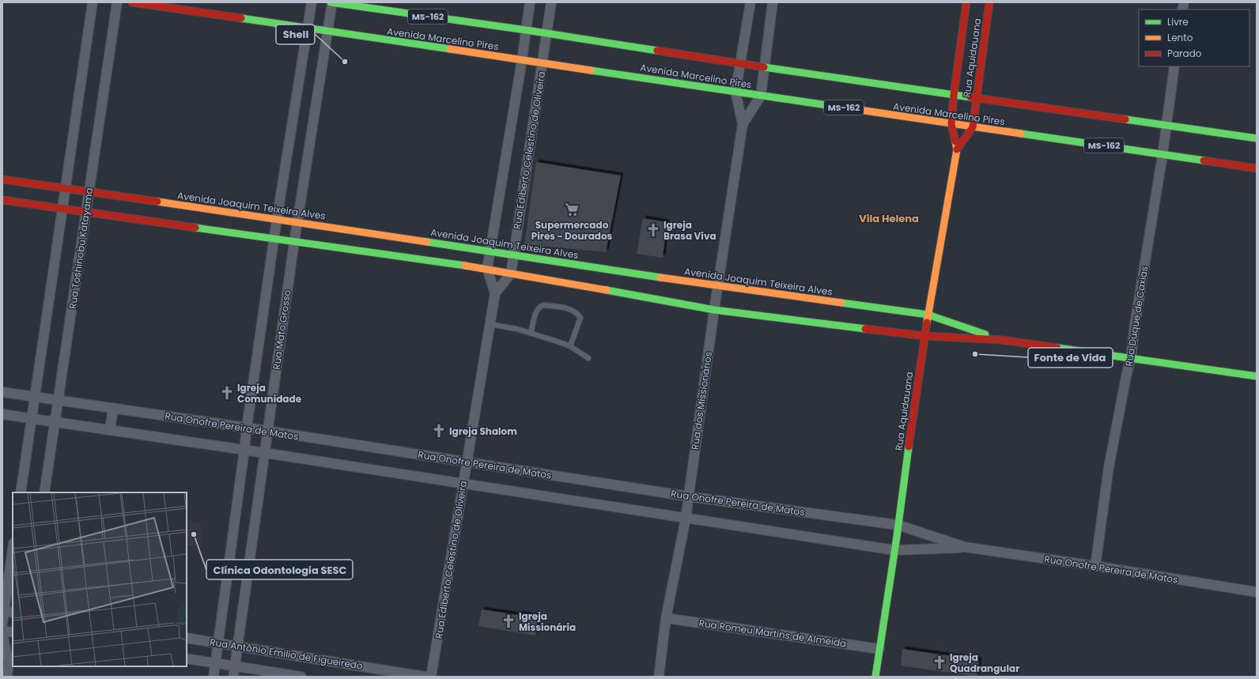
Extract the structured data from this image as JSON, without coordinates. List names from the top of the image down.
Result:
{
  "streets": {
    "main road": [
      "MS-162",
      "Avenida Marcelino Pires",
      "Rua Aquidauana",
      "Avenida Joaquim Teixeira Alves"
    ],
    "street": [
      "Rua Ediberto Celestino de Oliveira",
      "Rua Toshinobu Katayama",
      "Rua Duque de Caxias",
      "Rua Mato Grosso",
      "Rua dos Missionários",
      "Rua Onofre Pereira de Matos",
      "Rua Romeu Martins de Almeida",
      "Rua Antônio Emílio de Figueiredo"
    ]
  },
  "crossings": [
    ["Avenida Marcelino Pires", "Rua Aquidauana"],
    ["Avenida Marcelino Pires", "Rua Ediberto Celestino de Oliveira"],
    ["Avenida Marcelino Pires", "Rua Duque de Caxias"],
    ["Avenida Marcelino Pires", "Rua Mato Grosso"],
    ["Avenida Marcelino Pires", "Rua dos Missionários"],
    ["Rua Aquidauana", "Avenida Joaquim Teixeira Alves"],
    ["Rua Aquidauana", "Rua Onofre Pereira de Matos"],
    ["Rua Aquidauana", "Rua Romeu Martins de Almeida"],
    ["Rua Ediberto Celestino de Oliveira", "Avenida Joaquim Teixeira Alves"],
    ["Rua Ediberto Celestino de Oliveira", "Rua Onofre Pereira de Matos"],
    ["Avenida Joaquim Teixeira Alves", "Rua Toshinobu Katayama"],
    ["Avenida Joaquim Teixeira Alves", "Rua Duque de Caxias"],
    ["Avenida Joaquim Teixeira Alves", "Rua Mato Grosso"],
    ["Avenida Joaquim Teixeira Alves", "Rua dos Missionários"],
    ["Rua Toshinobu Katayama", "Rua Onofre Pereira de Matos"],
    ["Rua Duque de Caxias", "Rua Onofre Pereira de Matos"],
    ["Rua Mato Grosso", "Rua Onofre Pereira de Matos"],
    ["Rua Mato Grosso", "Rua Antônio Emílio de Figueiredo"],
    ["Rua dos Missionários", "Rua Onofre Pereira de Matos"],
    ["Rua dos Missionários", "Rua Romeu Martins de Almeida"]
  ],
  "districts": ["Vila Helena"],
  "places": {
    "other": ["Shell", "Fonte de Vida", "Clínica Odontologia SESC"],
    "supermarket": ["Supermercado Pires - Dourados"],
    "church": [
      "Igreja Brasa Viva",
      "Igreja Comunidade",
      "Igreja Shalom",
      "Igreja Missionária",
      "Igreja Quadrangular"
    ]
  },
  "legend": ["Livre", "Lento", "Parado"]
}
